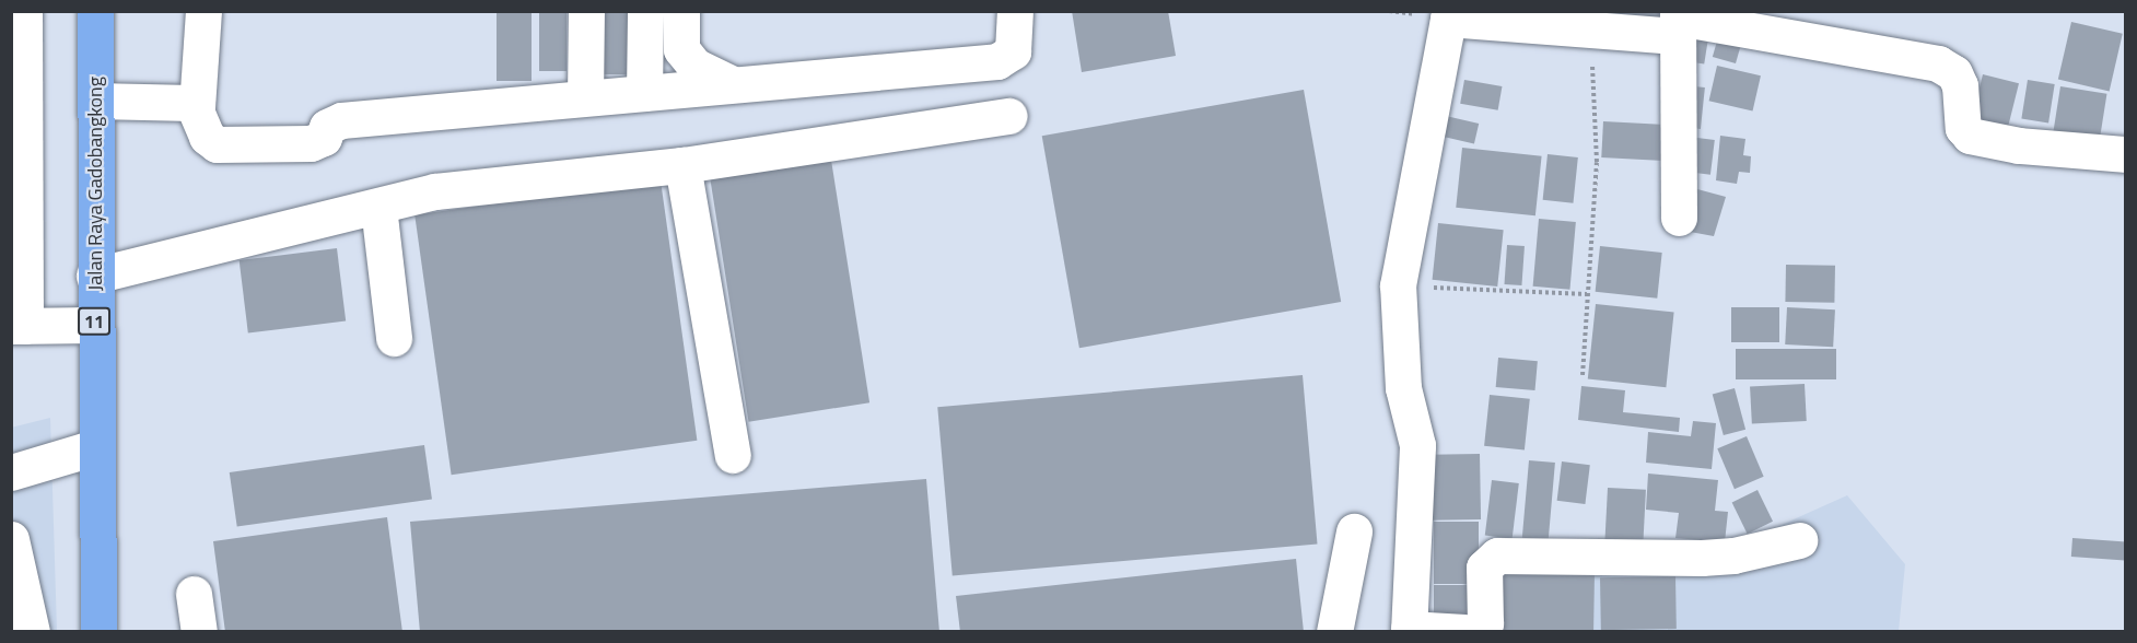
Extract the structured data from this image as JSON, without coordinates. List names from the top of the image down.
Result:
{
  "streets": {
    "highway": ["Jalan Raya Gadobangkong", "11"]
  }
}
